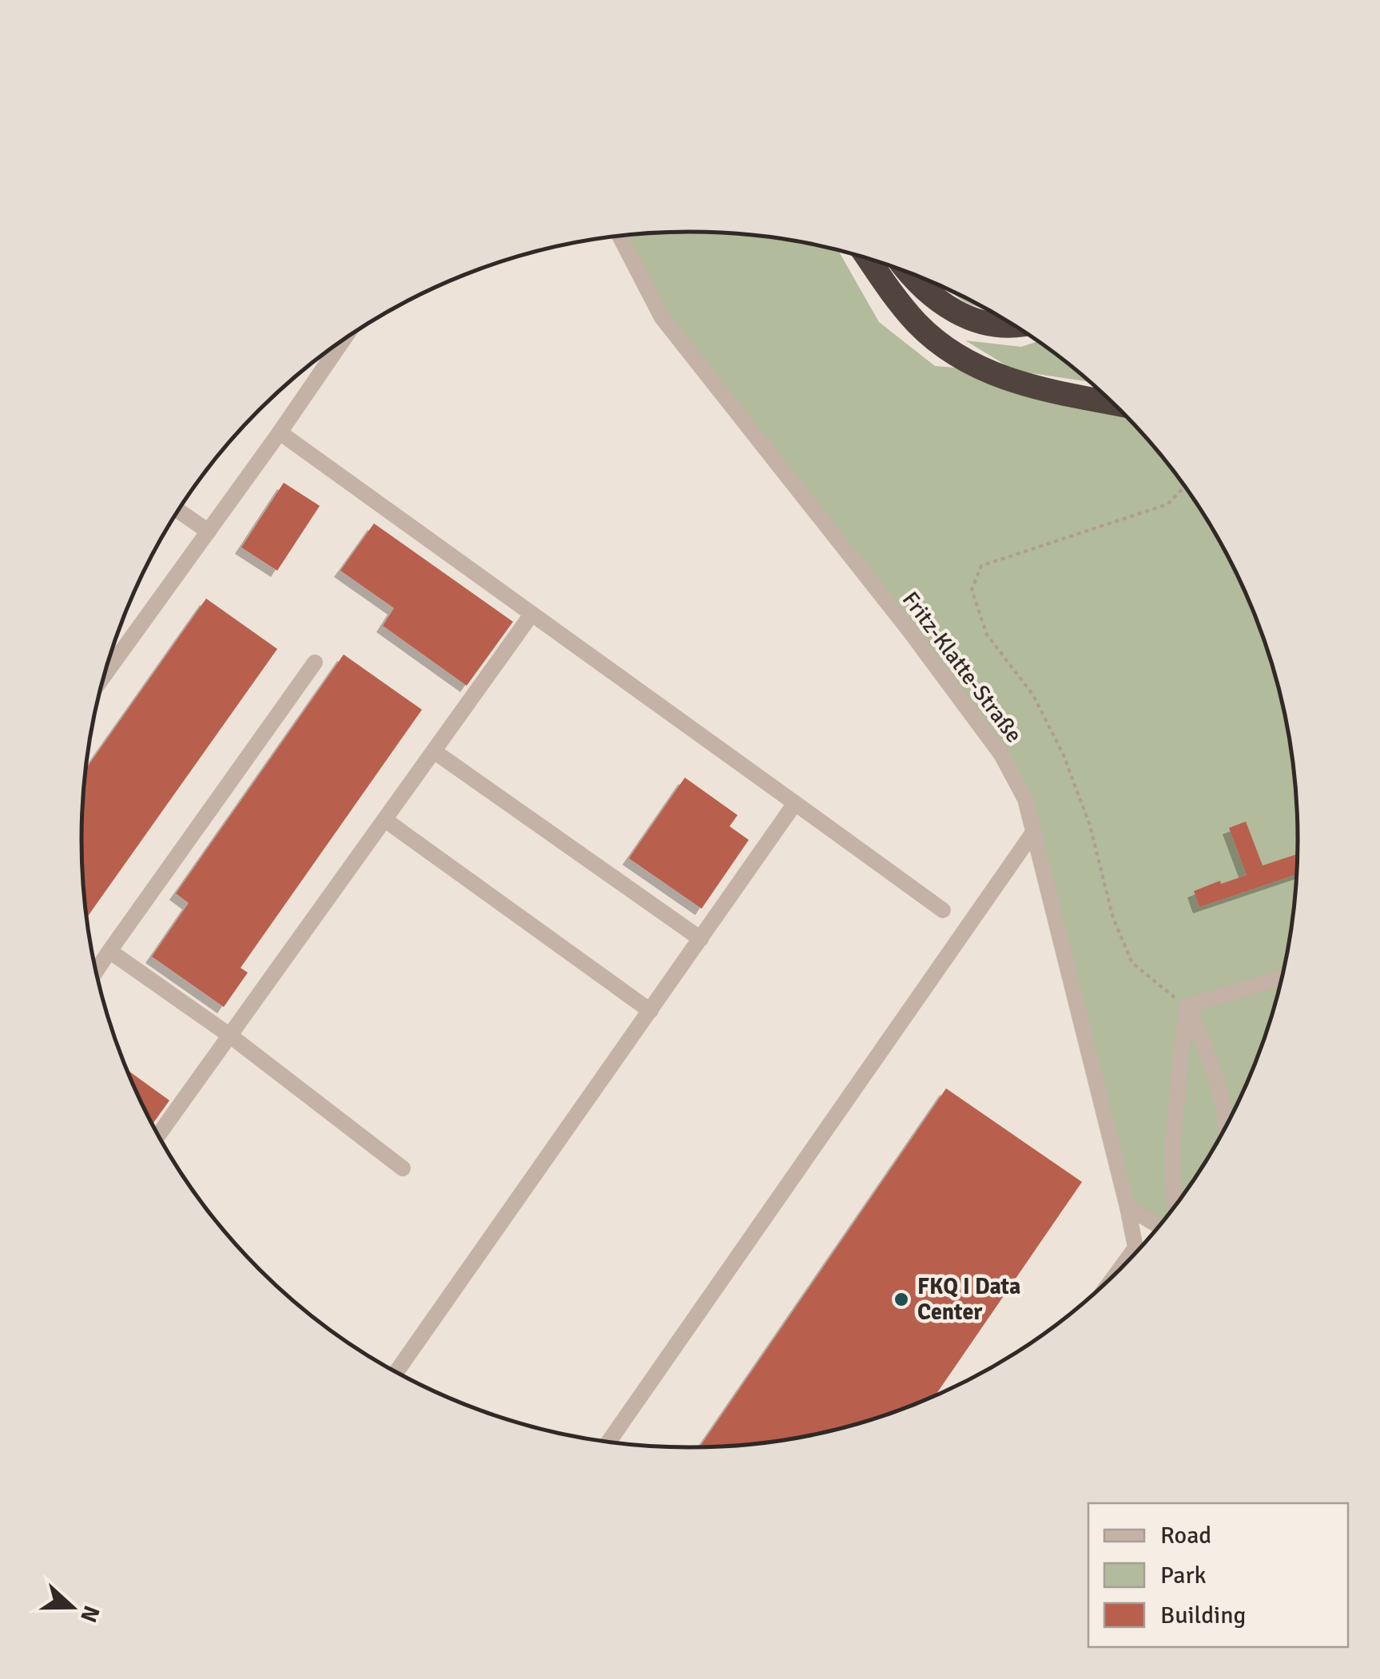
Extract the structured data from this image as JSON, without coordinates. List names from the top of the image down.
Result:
{
  "streets": {
    "street": ["Fritz-Klatte-Straße"]
  },
  "places": ["FKQ I Data Center"],
  "legend": ["Road", "Park", "Building"],
  "north": "right"
}
